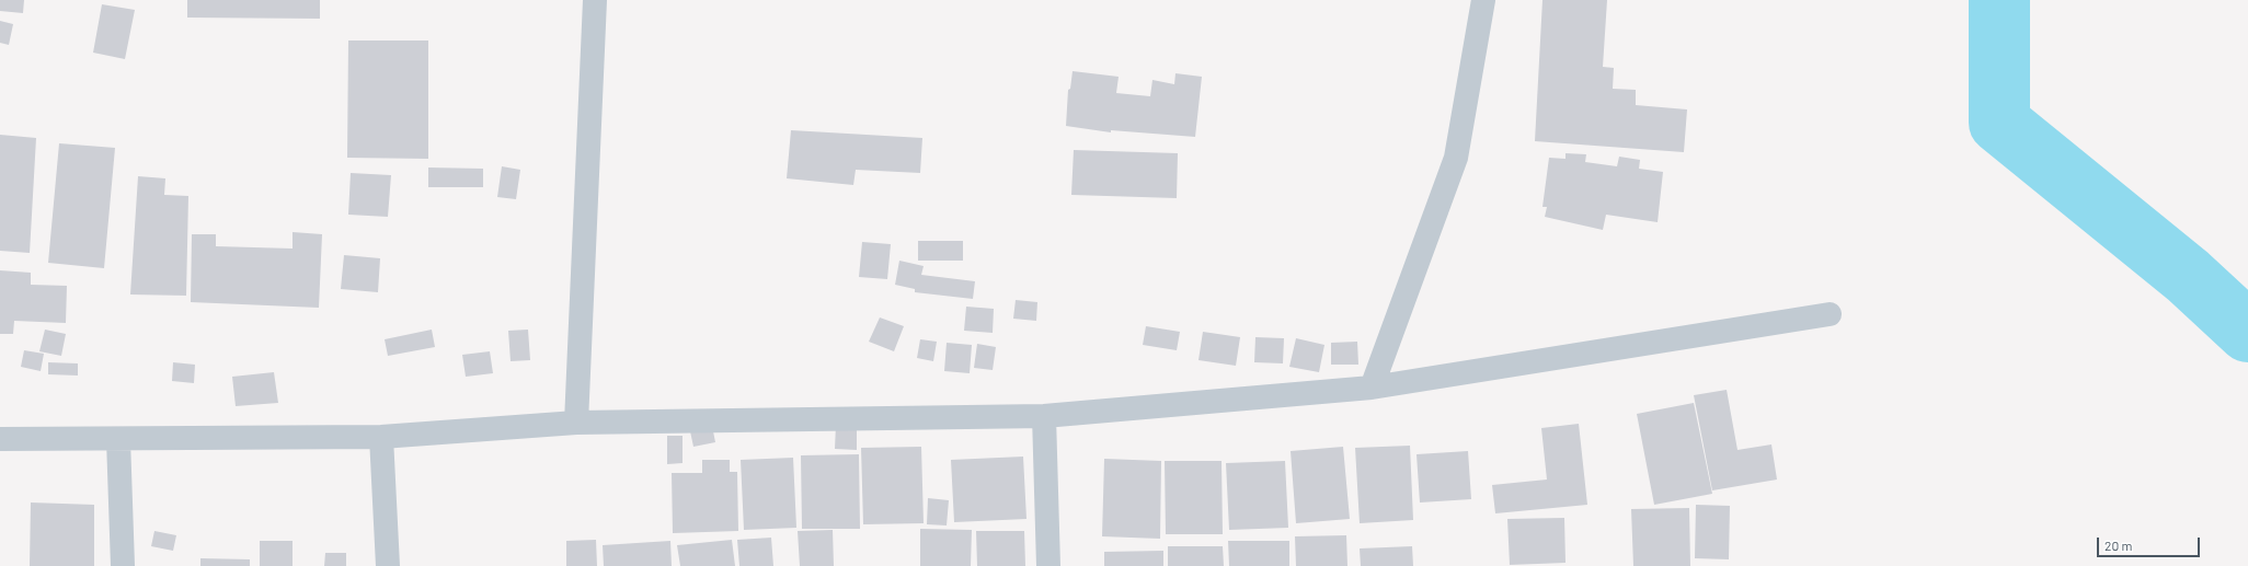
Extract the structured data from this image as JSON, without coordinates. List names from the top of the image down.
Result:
{
  "scale_bar": "20 m"
}
